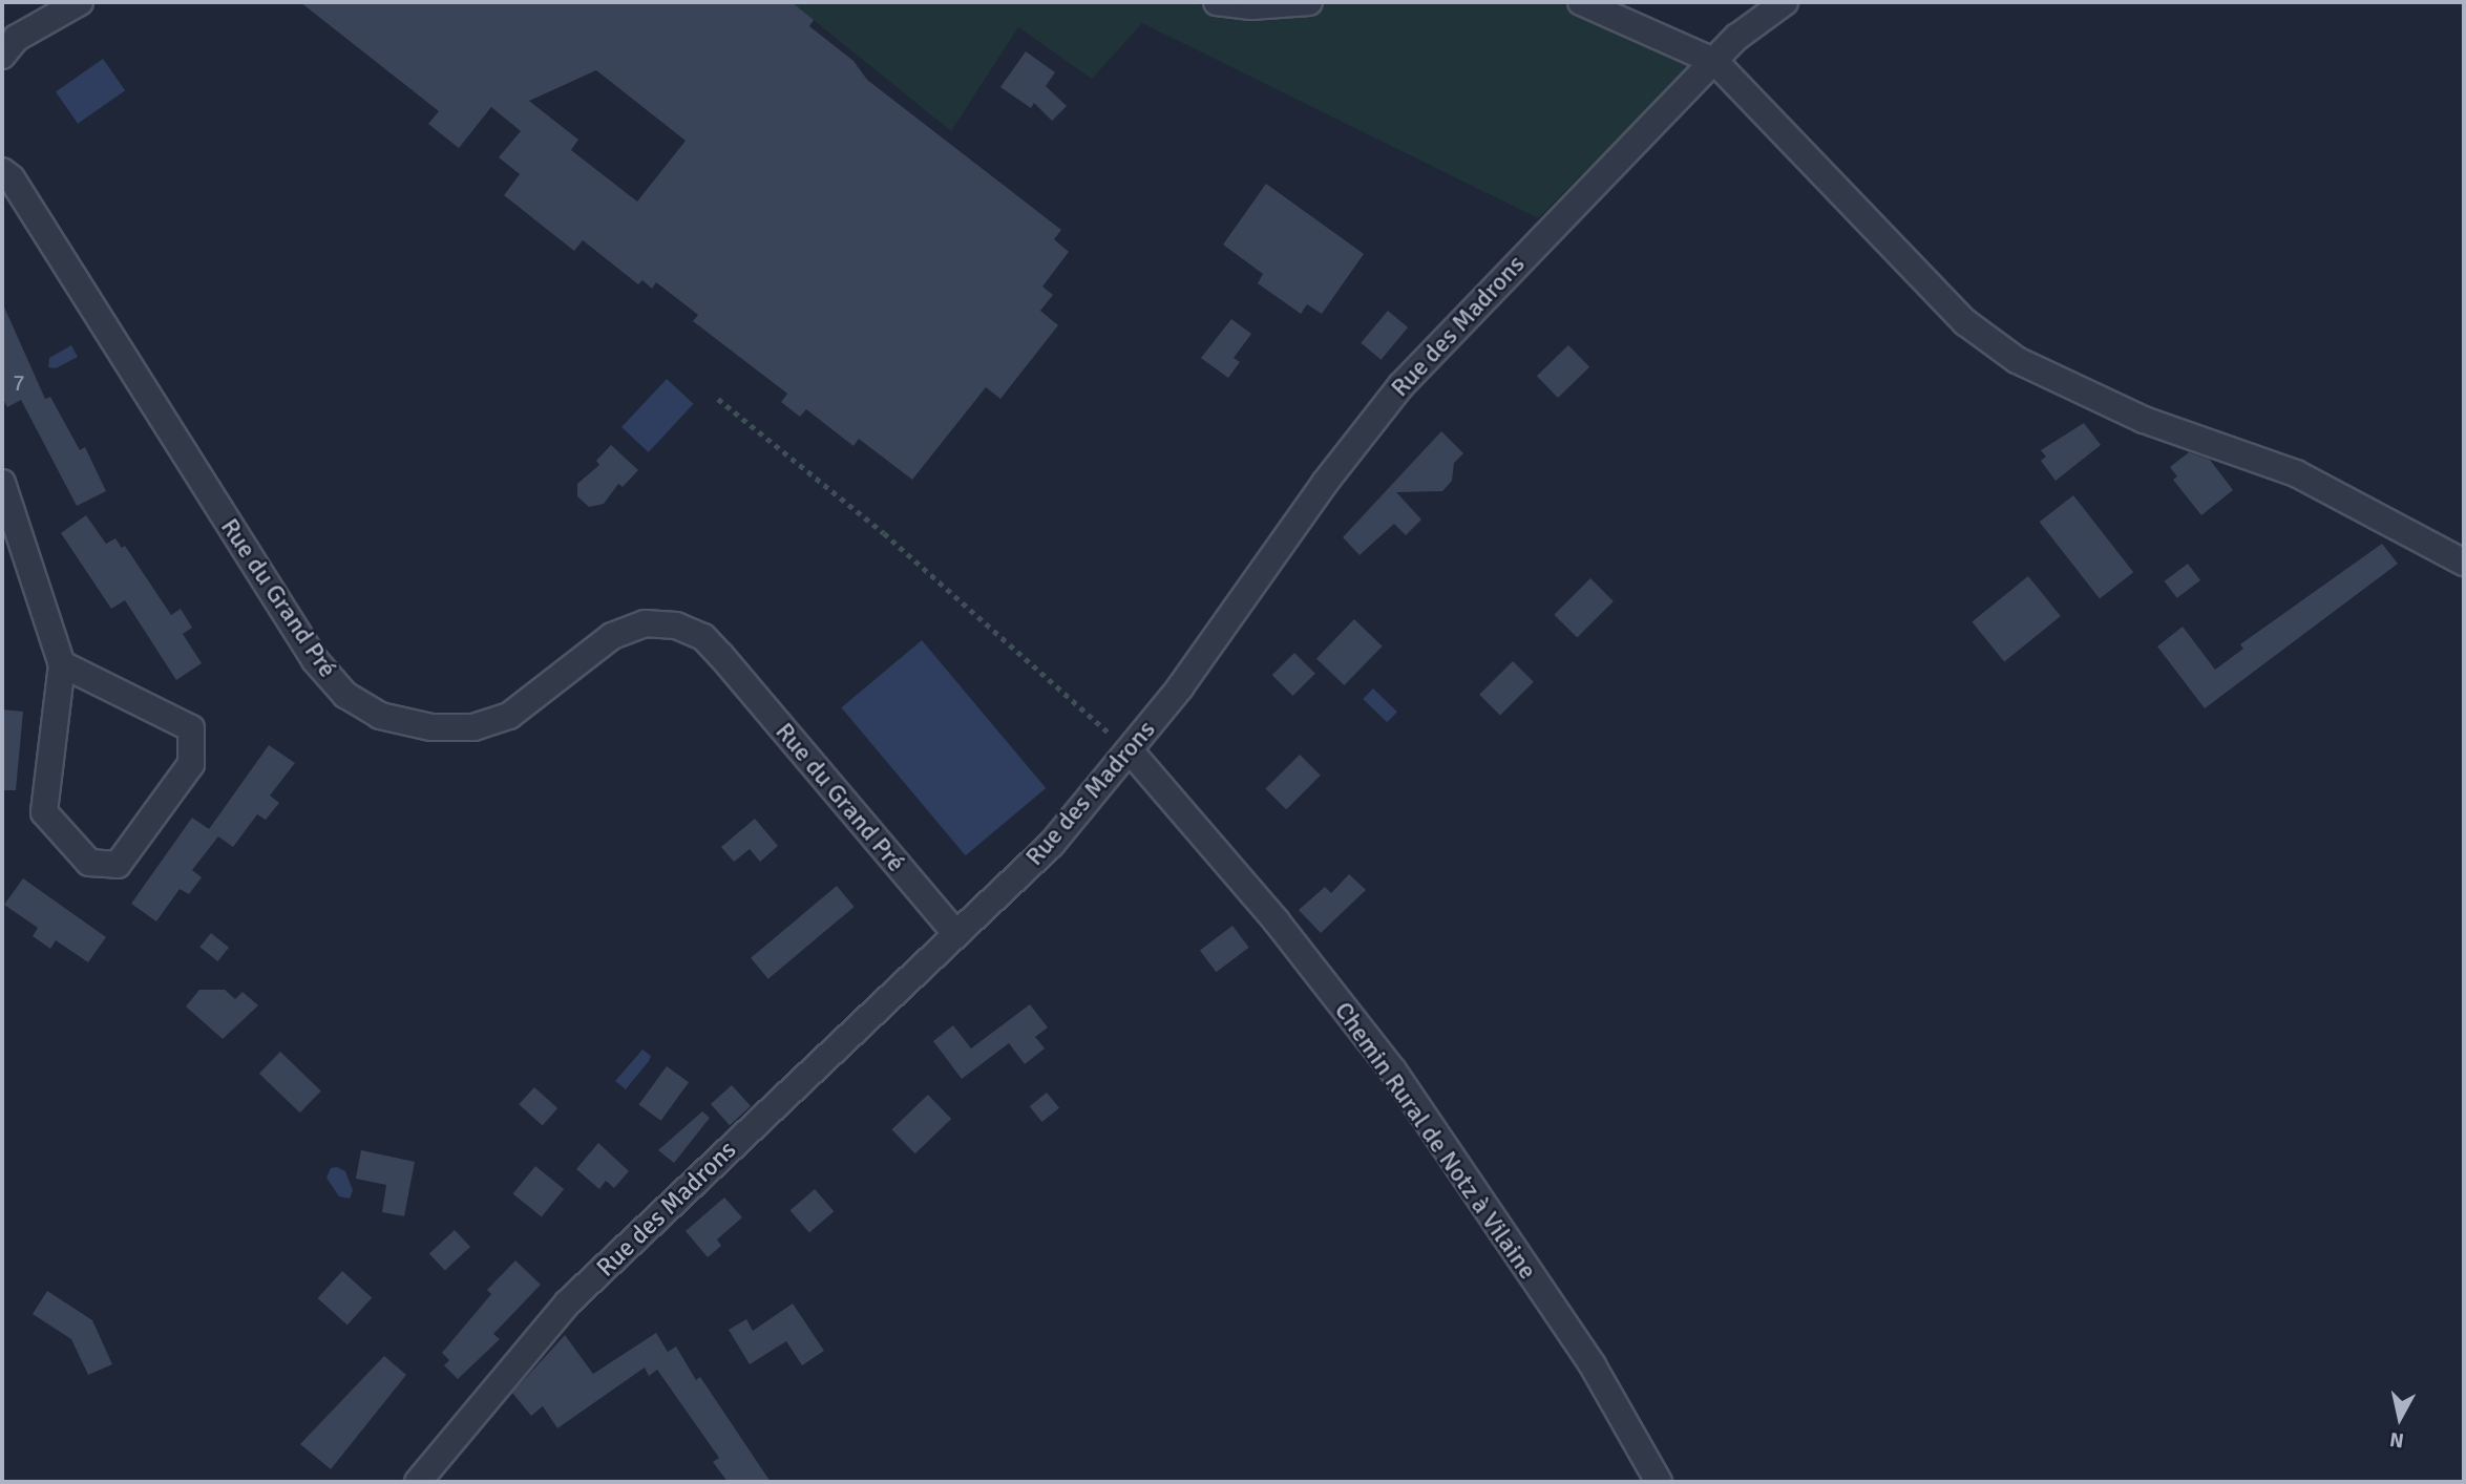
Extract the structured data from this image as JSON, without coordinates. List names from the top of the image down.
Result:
{
  "streets": {
    "street": ["Rue des Madrons", "Rue du Grand Pré", "Chemin Rural de Notz à Vilaine"]
  },
  "crossings": [
    ["Rue des Madrons", "Rue du Grand Pré"],
    ["Rue des Madrons", "Chemin Rural de Notz à Vilaine"]
  ],
  "house_numbers": ["7"],
  "north": "bottom"
}
